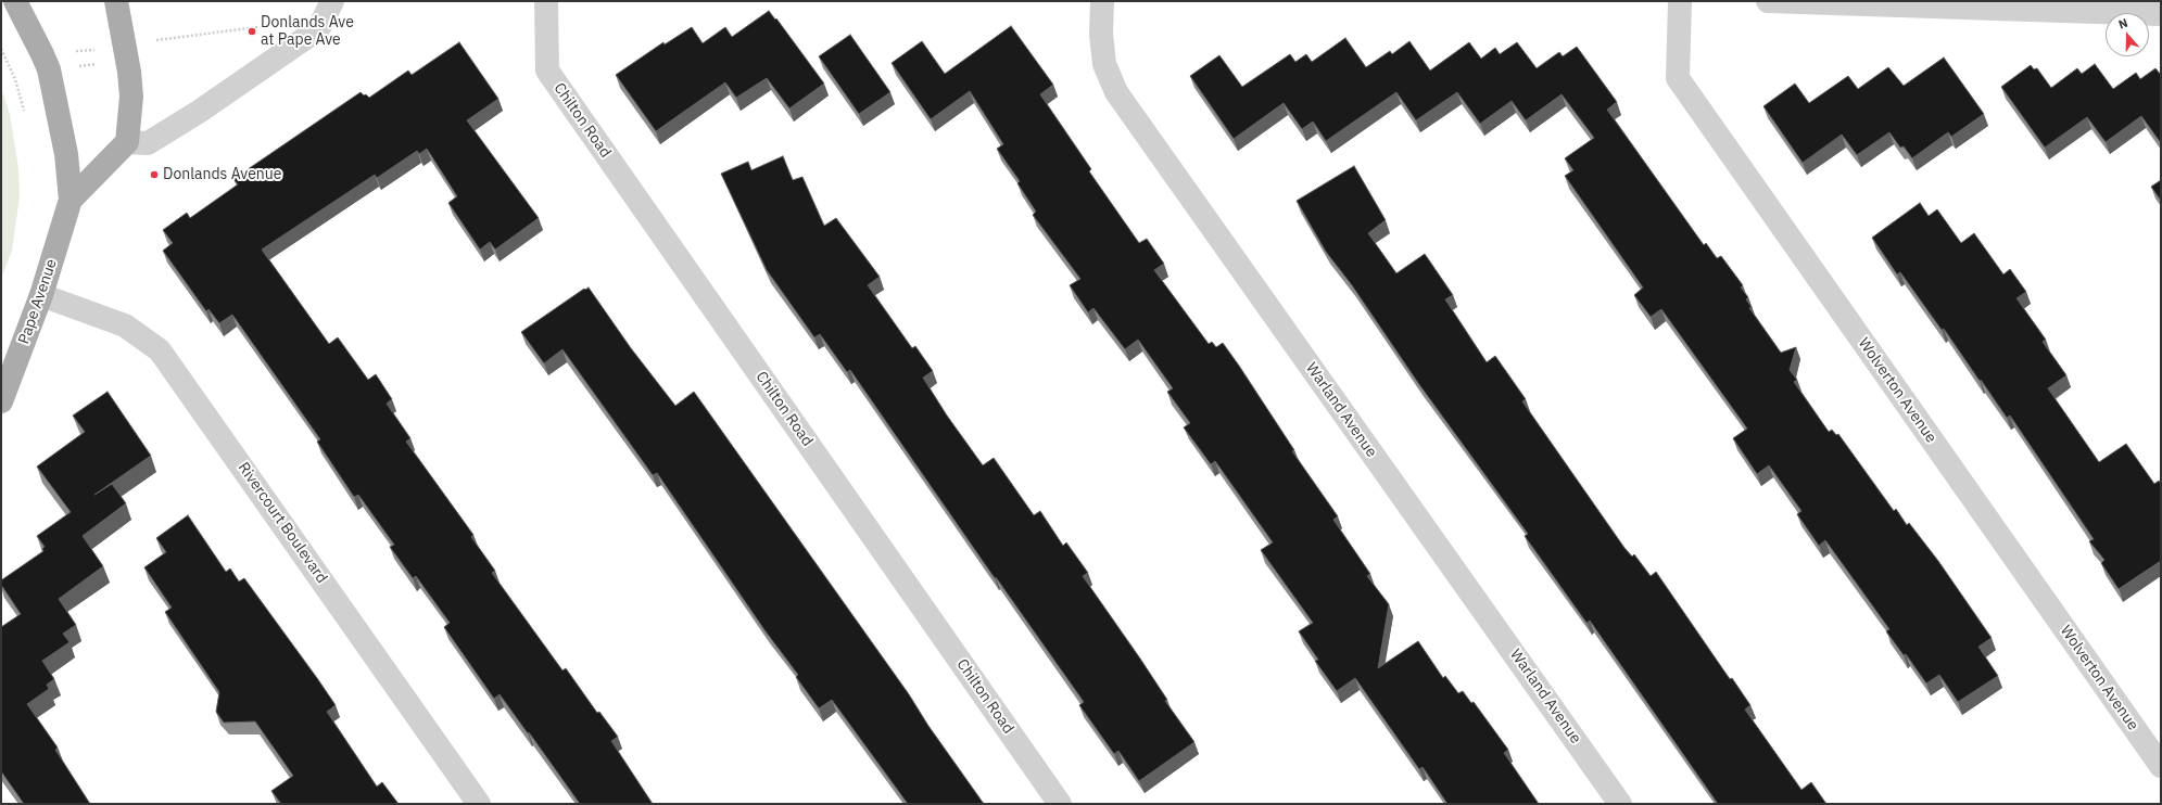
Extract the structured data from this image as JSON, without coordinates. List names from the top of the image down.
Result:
{
  "streets": {
    "main road": ["Pape Avenue"],
    "street": [
      "Chilton Road",
      "Wolverton Avenue",
      "Warland Avenue",
      "Rivercourt Boulevard"
    ]
  },
  "crossings": [
    ["Pape Avenue", "Rivercourt Boulevard"]
  ],
  "places": ["Donlands Ave at Pape Ave", "Donlands Avenue"],
  "north": "top"
}
